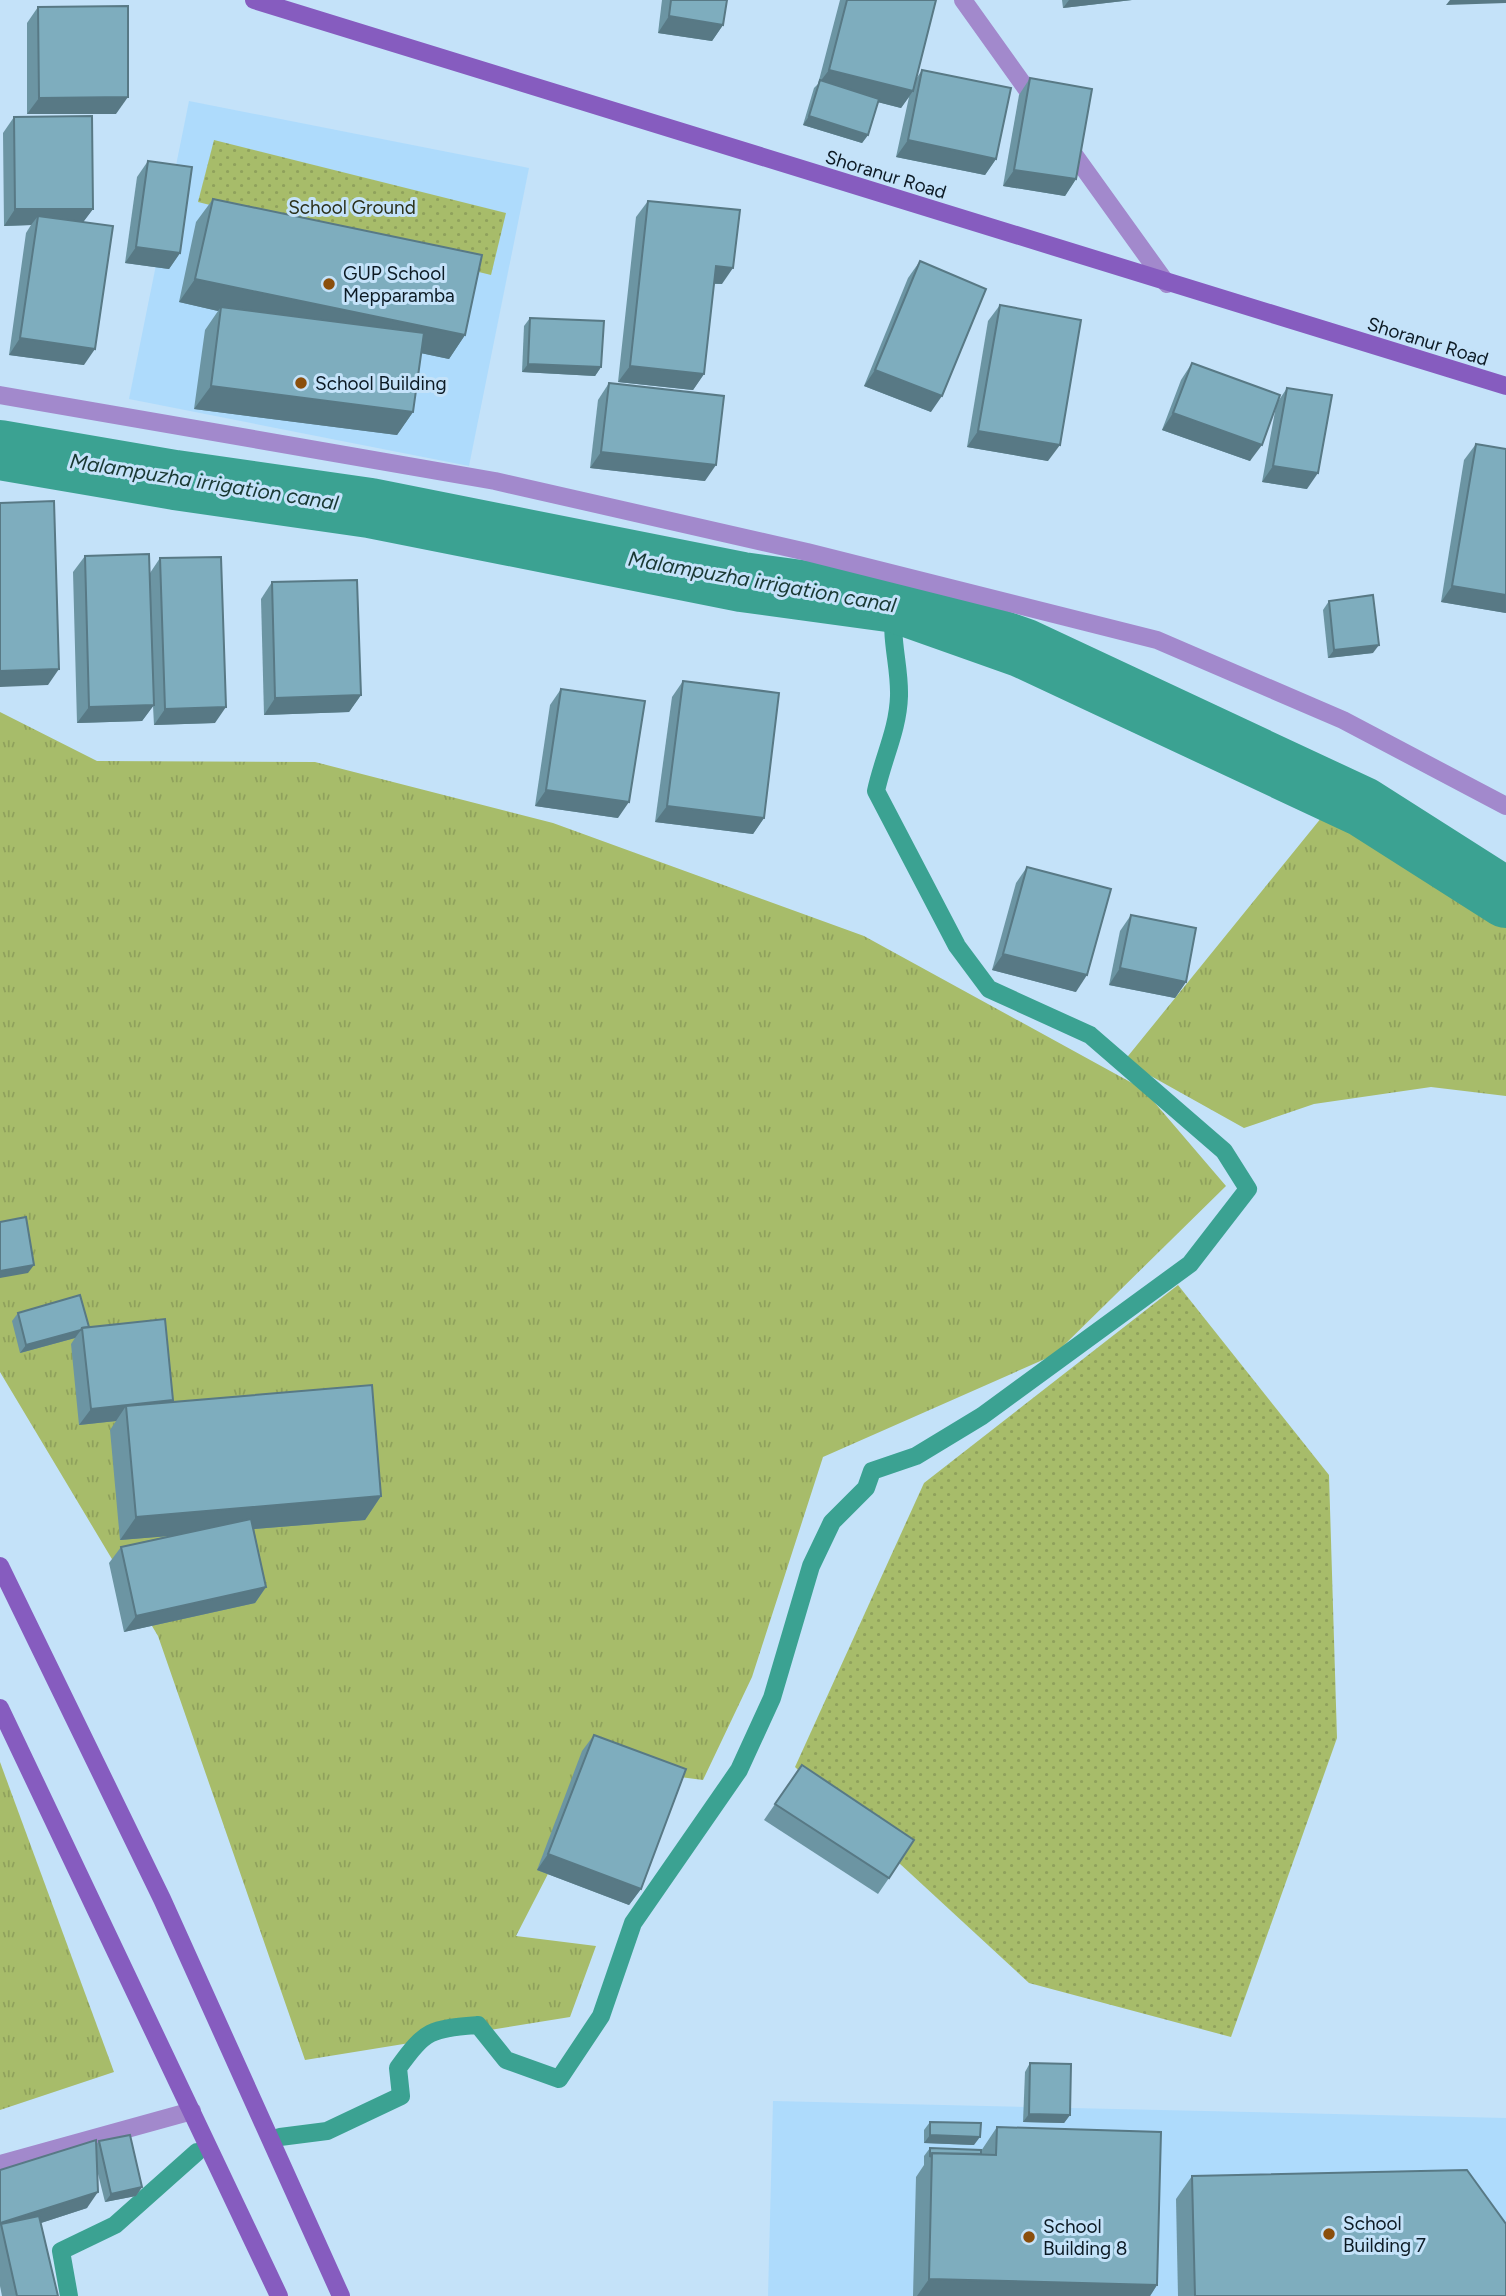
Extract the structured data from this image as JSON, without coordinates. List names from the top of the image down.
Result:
{
  "streets": {
    "main road": ["Shoranur Road"]
  },
  "water": ["Malampuzha irrigation canal"],
  "parks": ["School Ground"],
  "places": [
    "GUP School Mepparamba",
    "School Building",
    "School Building 7",
    "School Building 8"
  ]
}
